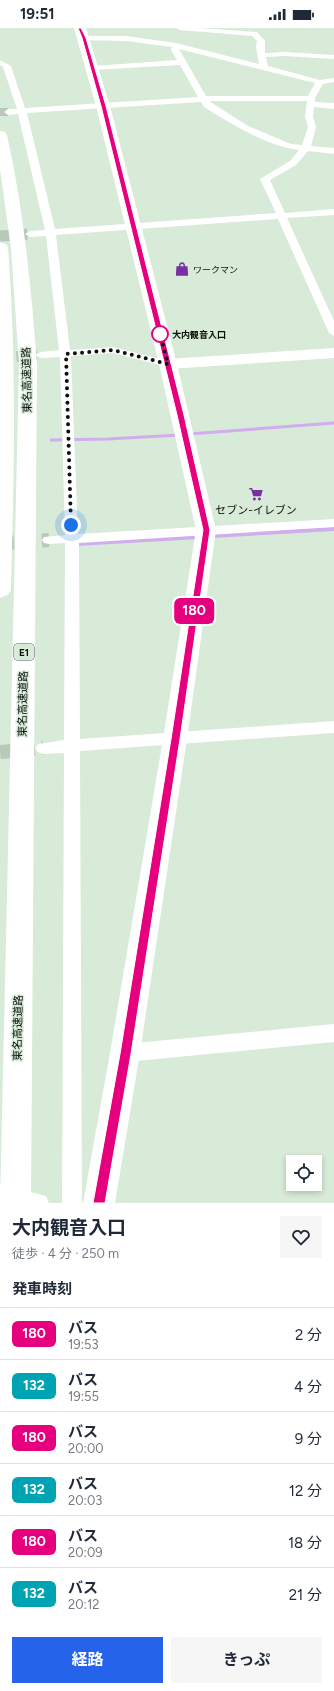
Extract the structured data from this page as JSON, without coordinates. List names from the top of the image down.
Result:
{
  "streets": {
    "main road": ["東名高速道路", "E1"]
  },
  "places": {
    "shop": ["ワークマン"],
    "other": ["大内観音入口"],
    "supermarket": ["セブン-イレブン"]
  },
  "lines": ["bus line 180"],
  "page": {
    "status": "19:51",
    "on_map": "180",
    "heading": [
      ["大内観音入口", "徒歩 · 4 分 · 250 m"],
      "発車時刻"
    ],
    "list": [
      {
        "mark": "180",
        "name": "バス",
        "note": "19:53",
        "value": "2 分"
      },
      {
        "mark": "132",
        "name": "バス",
        "note": "19:55",
        "value": "4 分"
      },
      {
        "mark": "180",
        "name": "バス",
        "note": "20:00",
        "value": "9 分"
      },
      {
        "mark": "132",
        "name": "バス",
        "note": "20:03",
        "value": "12 分"
      },
      {
        "mark": "180",
        "name": "バス",
        "note": "20:09",
        "value": "18 分"
      },
      {
        "mark": "132",
        "name": "バス",
        "note": "20:12",
        "value": "21 分"
      }
    ],
    "buttons": ["経路", "きっぷ"]
  }
}
